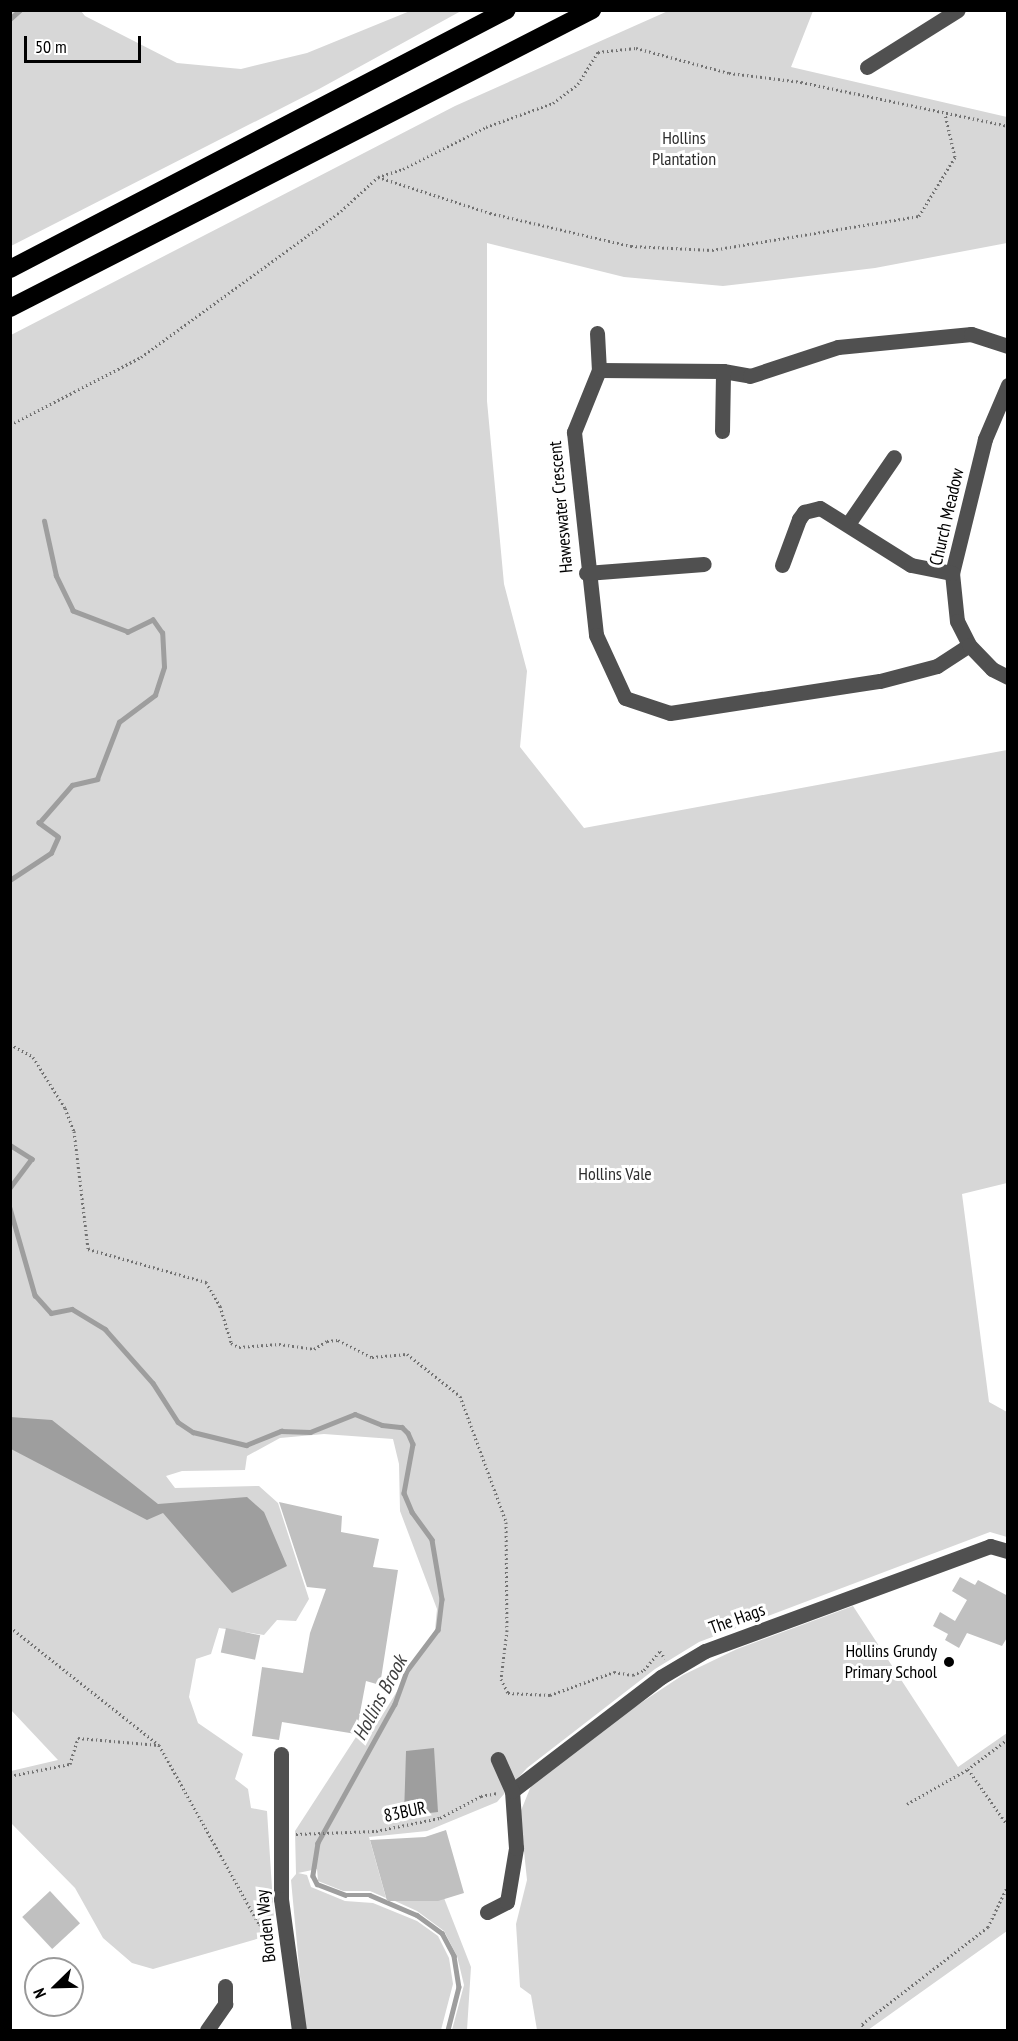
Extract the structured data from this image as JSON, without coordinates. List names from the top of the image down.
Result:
{
  "streets": {
    "street": [
      "Haweswater Crescent",
      "Church Meadow",
      "The Hags",
      "Borden Way"
    ],
    "path": ["83BUR"]
  },
  "crossings": [
    ["Haweswater Crescent", "Church Meadow"],
    ["The Hags", "83BUR"]
  ],
  "water": ["Hollins Brook"],
  "parks": ["Hollins Plantation", "Hollins Vale"],
  "places": ["Hollins Grundy Primary School"],
  "scale_bar": "50 m",
  "north": "bottom left"
}
